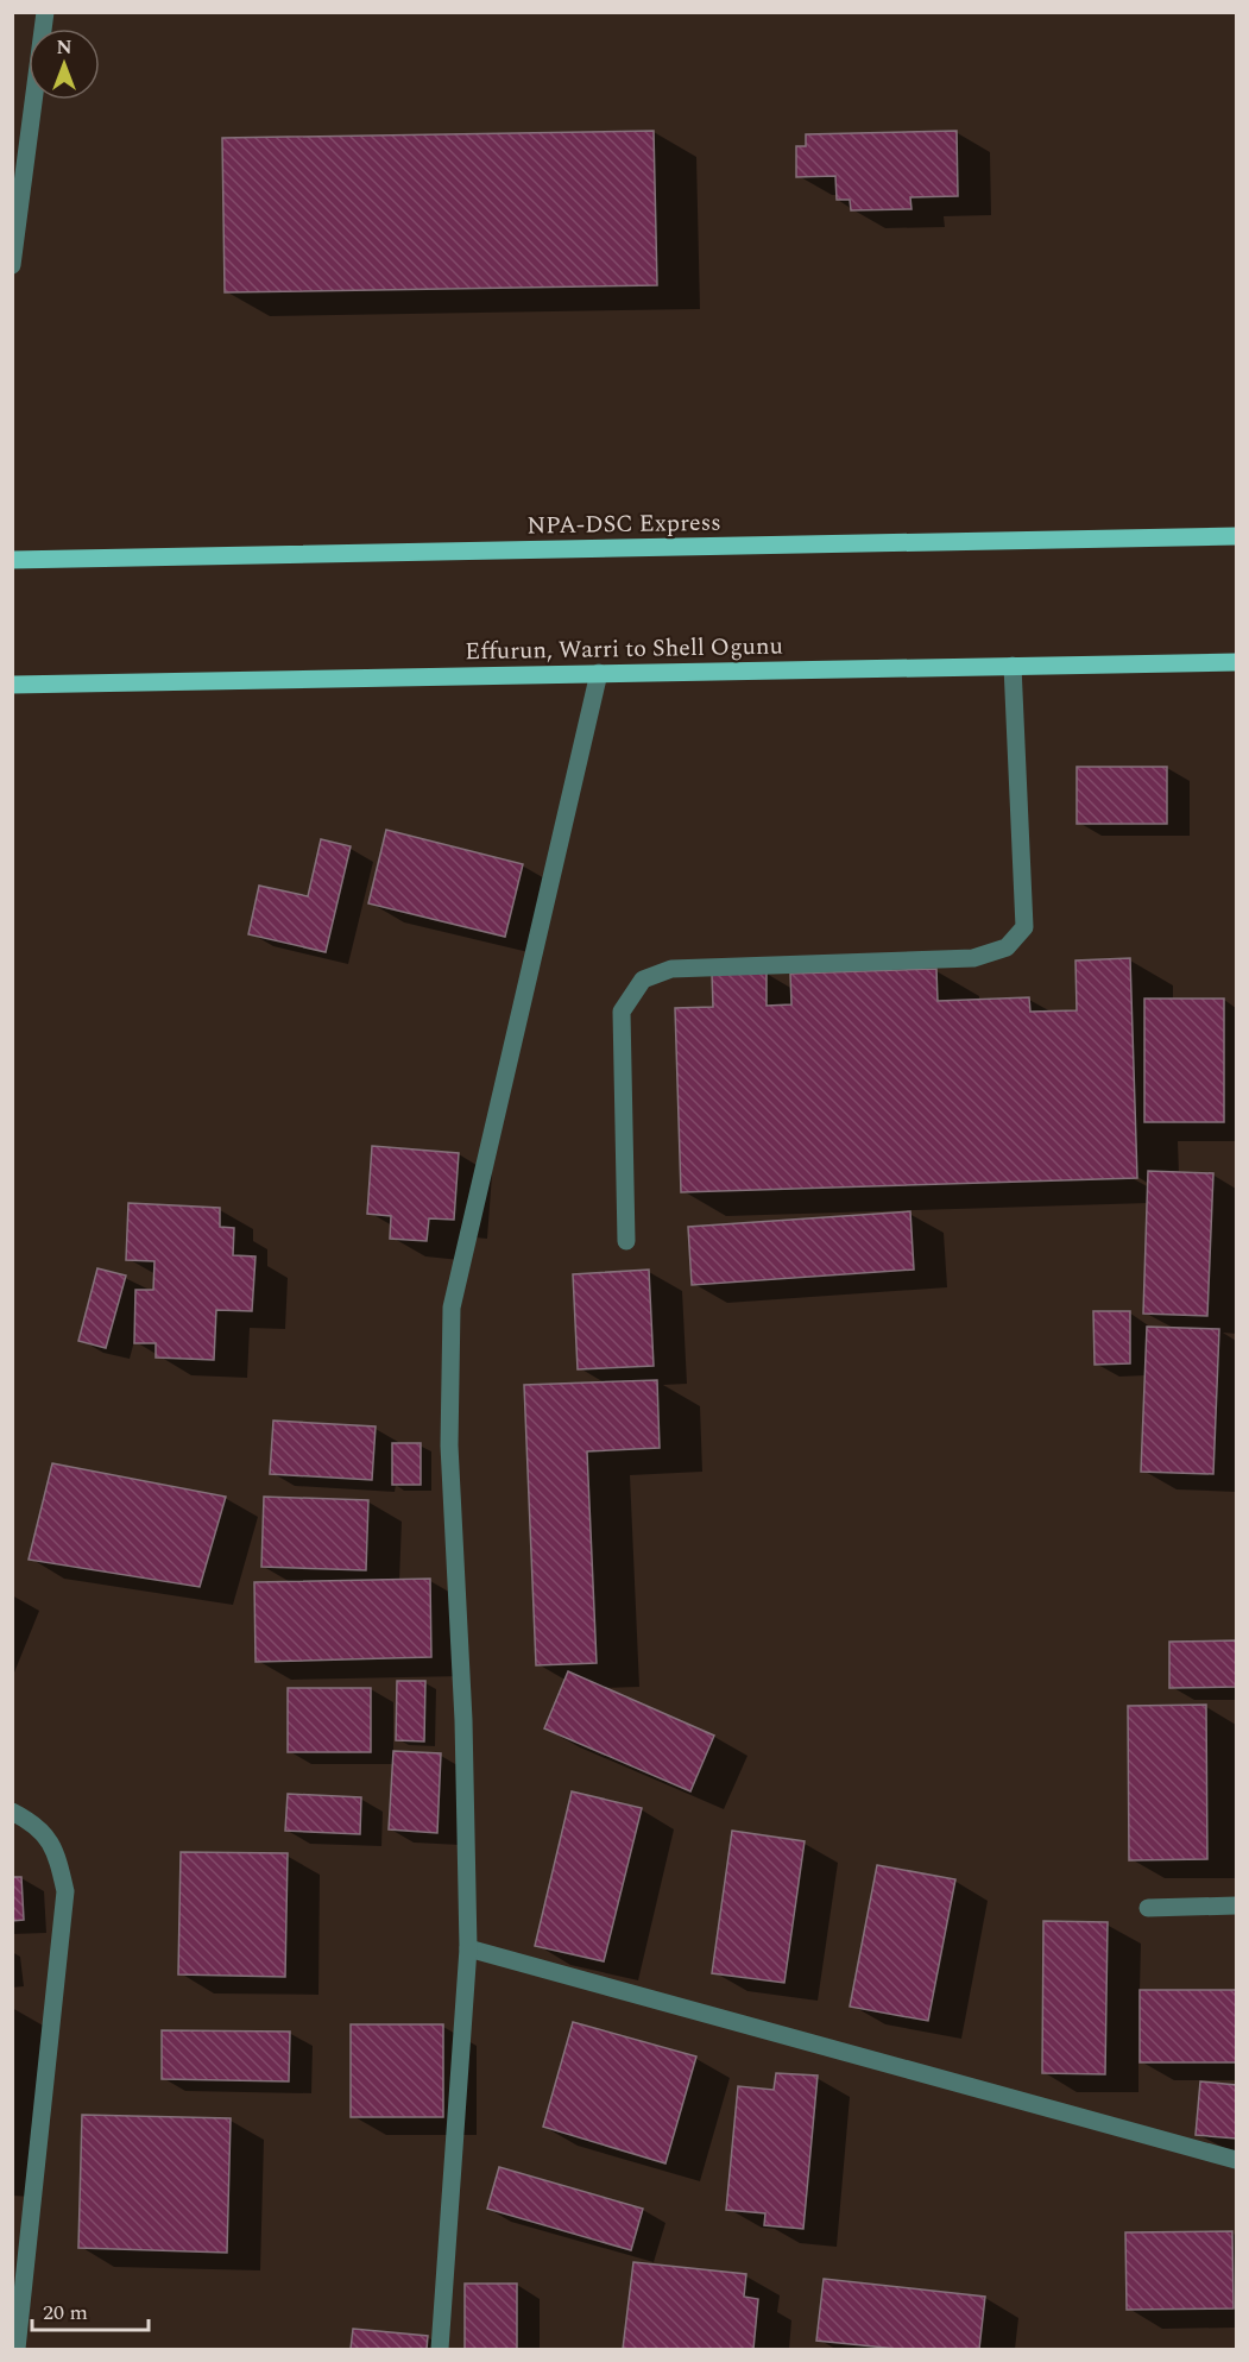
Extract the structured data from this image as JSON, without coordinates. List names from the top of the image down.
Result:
{
  "streets": {
    "main road": ["NPA-DSC Express", "Effurun, Warri to Shell Ogunu"]
  },
  "scale_bar": "20 m",
  "north": "top"
}
